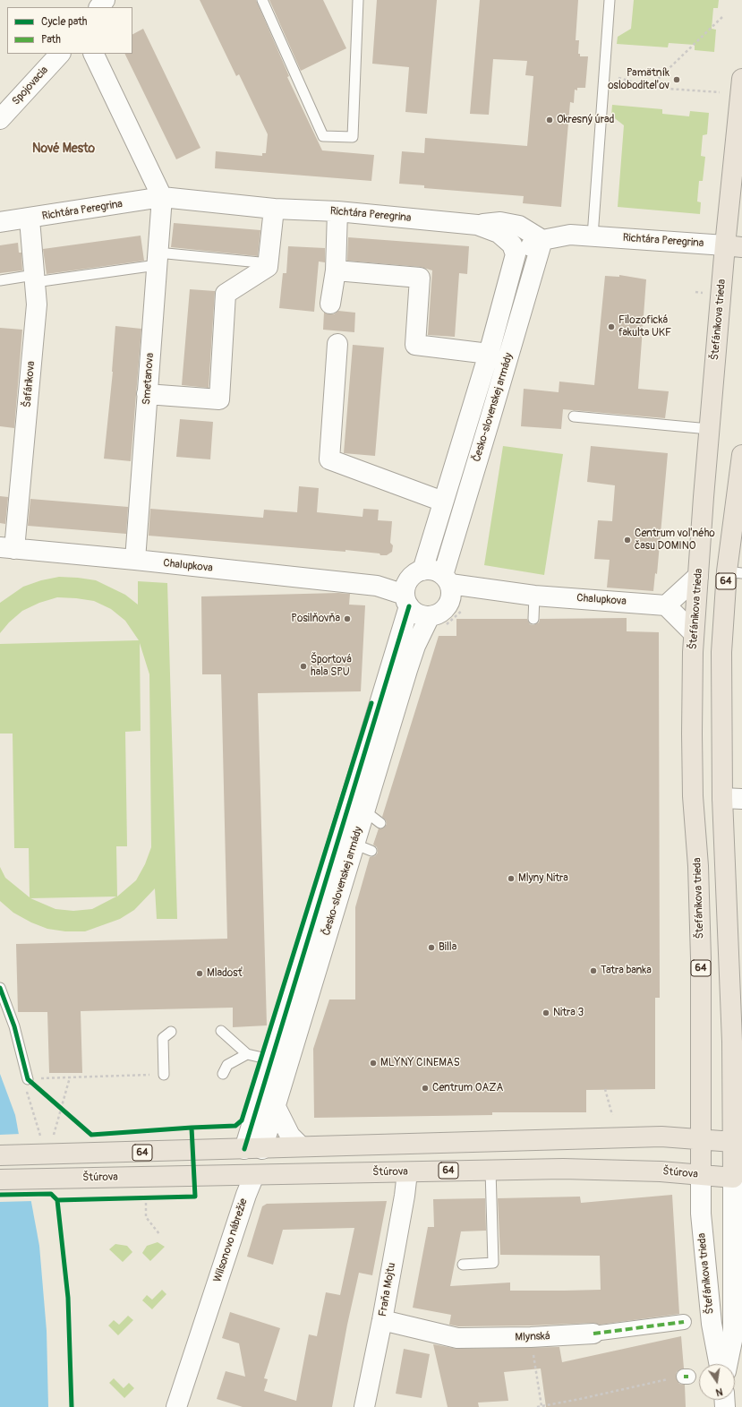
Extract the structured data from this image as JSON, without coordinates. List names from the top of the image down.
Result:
{
  "streets": {
    "main road": ["Štefánikova trieda", "64", "Štúrova"],
    "street": [
      "Spojovacia",
      "Richtára Peregrina",
      "Smetanova",
      "Šafárikova",
      "Česko-slovenskej armády",
      "Chalupkova",
      "Wilsonovo nábrežie",
      "Fraňa Mojtu",
      "Mlynská"
    ]
  },
  "crossings": [
    ["Richtára Peregrina", "Štefánikova trieda"],
    ["Richtára Peregrina", "Smetanova"],
    ["Richtára Peregrina", "Šafárikova"],
    ["Richtára Peregrina", "Česko-slovenskej armády"],
    ["Štefánikova trieda", "64"],
    ["Štefánikova trieda", "Štúrova"],
    ["Smetanova", "Chalupkova"],
    ["Šafárikova", "Chalupkova"],
    ["Česko-slovenskej armády", "Chalupkova"],
    ["Česko-slovenskej armády", "64"],
    ["64", "Štúrova"],
    ["Štúrova", "Wilsonovo nábrežie"],
    ["Štúrova", "Fraňa Mojtu"],
    ["Fraňa Mojtu", "Mlynská"]
  ],
  "districts": ["Nové Mesto"],
  "places": [
    "Pamätník osloboditeľov",
    "Okresný úrad",
    "Filozofická fakulta UKF",
    "Centrum voľného času DOMINO",
    "Posilňovňa",
    "Športová hala SPU",
    "Mlyny Nitra",
    "Billa",
    "Tatra banka",
    "Mladosť",
    "Nitra 3",
    "MLYNY CINEMAS",
    "Centrum OAZA"
  ],
  "legend": ["Cycle path", "Path"],
  "north": "bottom"
}
